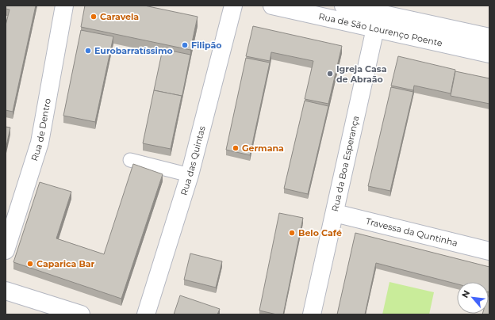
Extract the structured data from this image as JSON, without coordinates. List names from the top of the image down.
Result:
{
  "streets": {
    "street": [
      "Rua de São Lourenço Poente",
      "Rua de Dentro",
      "Rua das Quintas",
      "Rua da Boa Esperança",
      "Travessa da Quntinha"
    ]
  },
  "crossings": [
    ["Rua de São Lourenço Poente", "Rua da Boa Esperança"],
    ["Rua da Boa Esperança", "Travessa da Quntinha"]
  ],
  "places": [
    "Caravela",
    "Filipão",
    "Eurobarratíssimo",
    "Igreja Casa de Abraão",
    "Germana",
    "Belo Café",
    "Caparica Bar"
  ],
  "north": "top left"
}
